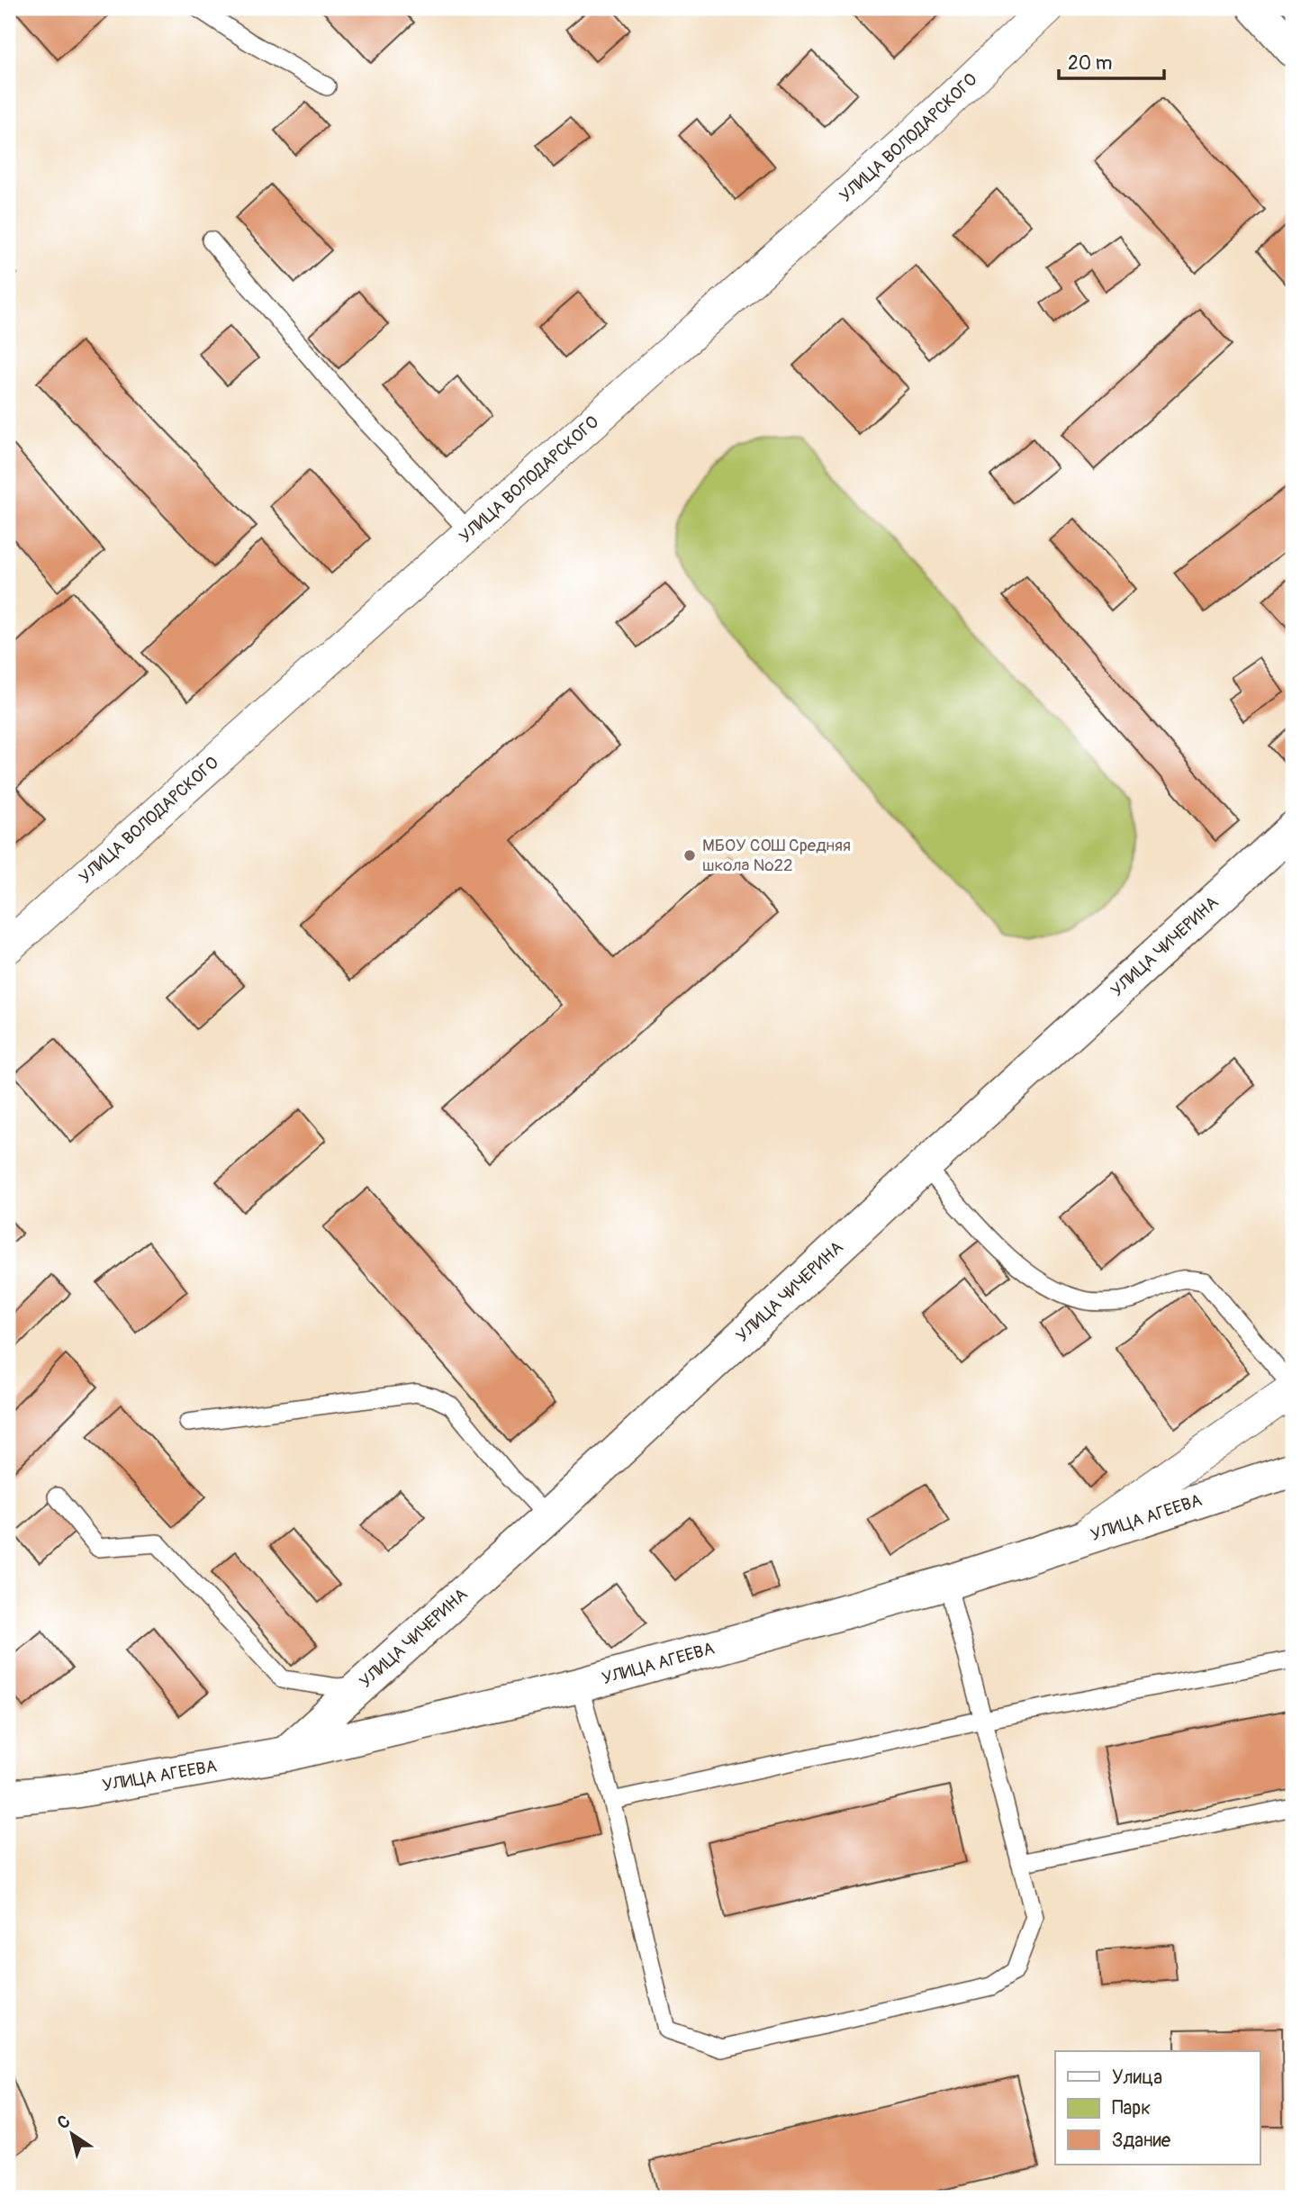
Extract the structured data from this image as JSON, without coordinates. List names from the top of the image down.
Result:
{
  "streets": {
    "main road": ["УЛИЦА ЧИЧЕРИНА", "УЛИЦА АГЕЕВА"],
    "street": ["УЛИЦА ВОЛОДАРСКОГО"]
  },
  "crossings": [
    ["УЛИЦА ЧИЧЕРИНА", "УЛИЦА АГЕЕВА"]
  ],
  "places": ["МБОУ СОШ Средняя школа №22"],
  "legend": ["Улица", "Парк", "Здание"],
  "scale_bar": "20 m",
  "north": "top left"
}
